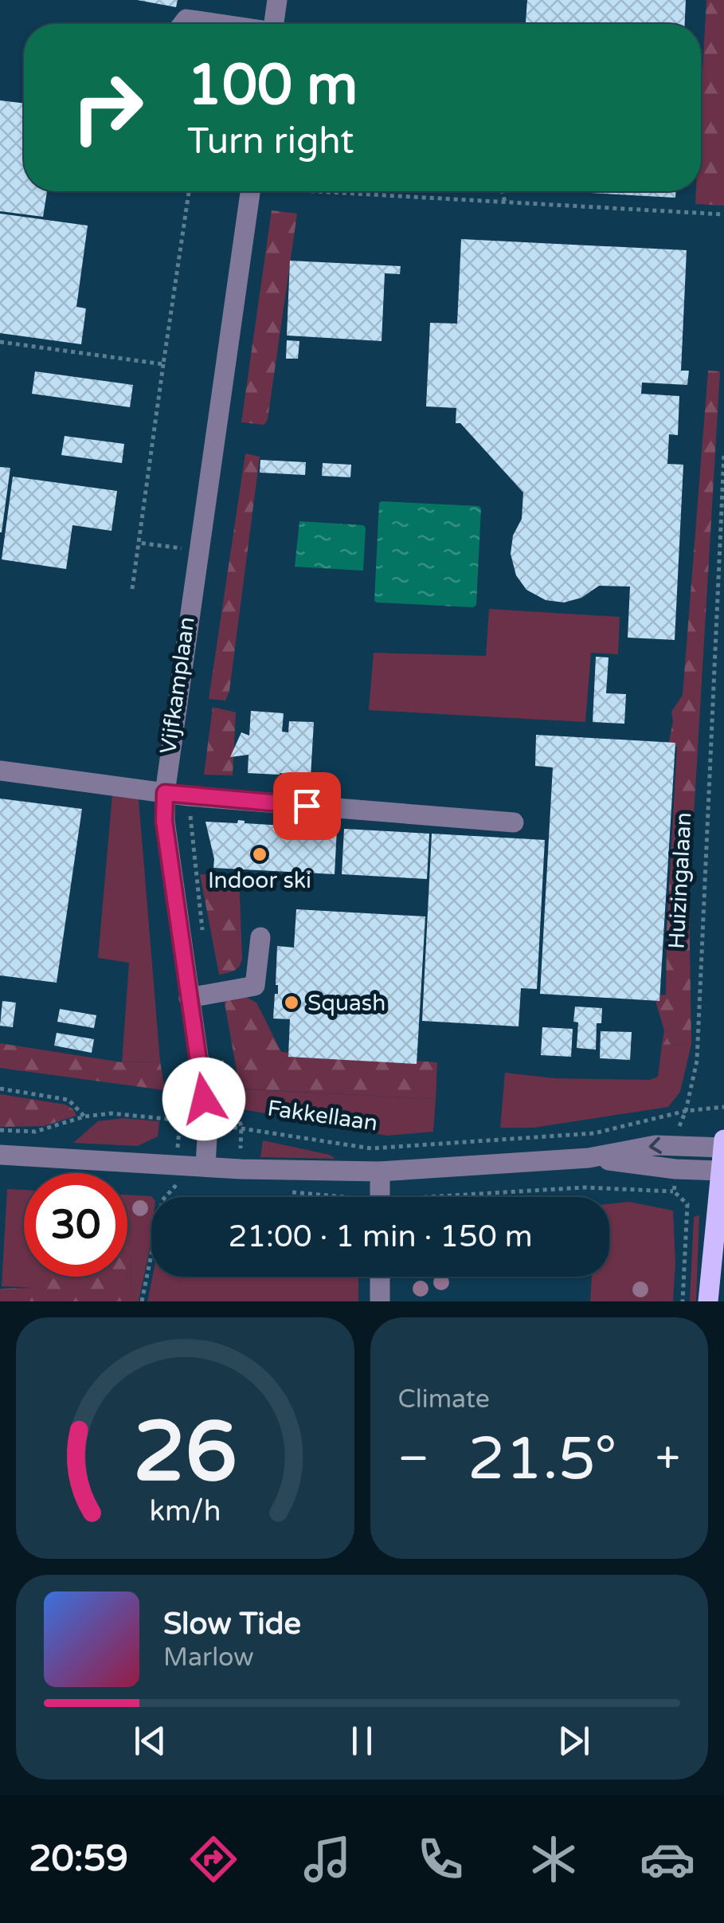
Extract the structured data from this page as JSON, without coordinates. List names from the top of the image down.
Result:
{
  "streets": {
    "street": ["Vijfkamplaan"],
    "path": ["Huizingalaan", "Fakkellaan"]
  },
  "crossings": [
    ["Vijfkamplaan", "Fakkellaan"],
    ["Huizingalaan", "Fakkellaan"]
  ],
  "places": ["Indoor ski", "Squash"],
  "page": {
    "turn": ["100 m", "Turn right"],
    "limit": "30",
    "trip": "21:00 · 1 min · 150 m",
    "tile": "Climate",
    "heat": ["−", "21.5°", "+"],
    "song": ["Slow Tide", "Marlow"],
    "tabs": "20:59",
    "gauge": ["26", "km/h"]
  }
}
